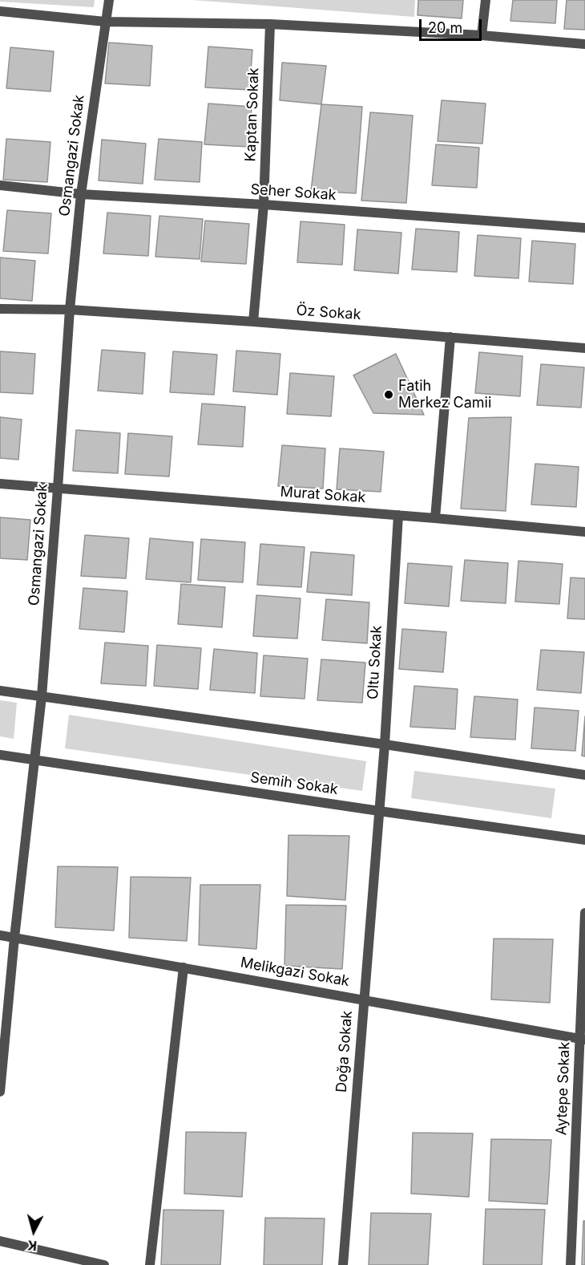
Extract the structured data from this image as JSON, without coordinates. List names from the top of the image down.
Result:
{
  "streets": {
    "street": [
      "Kaptan Sokak",
      "Osmangazi Sokak",
      "Seher Sokak",
      "Öz Sokak",
      "Murat Sokak",
      "Oltu Sokak",
      "Semih Sokak",
      "Melikgazi Sokak",
      "Doğa Sokak",
      "Aytepe Sokak"
    ]
  },
  "crossings": [
    ["Kaptan Sokak", "Seher Sokak"],
    ["Kaptan Sokak", "Öz Sokak"],
    ["Osmangazi Sokak", "Seher Sokak"],
    ["Osmangazi Sokak", "Öz Sokak"],
    ["Osmangazi Sokak", "Murat Sokak"],
    ["Osmangazi Sokak", "Semih Sokak"],
    ["Osmangazi Sokak", "Melikgazi Sokak"],
    ["Murat Sokak", "Oltu Sokak"],
    ["Oltu Sokak", "Semih Sokak"],
    ["Oltu Sokak", "Doğa Sokak"],
    ["Semih Sokak", "Doğa Sokak"],
    ["Melikgazi Sokak", "Doğa Sokak"],
    ["Melikgazi Sokak", "Aytepe Sokak"]
  ],
  "places": ["Fatih Merkez Camii"],
  "scale_bar": "20 m",
  "north": "bottom"
}
